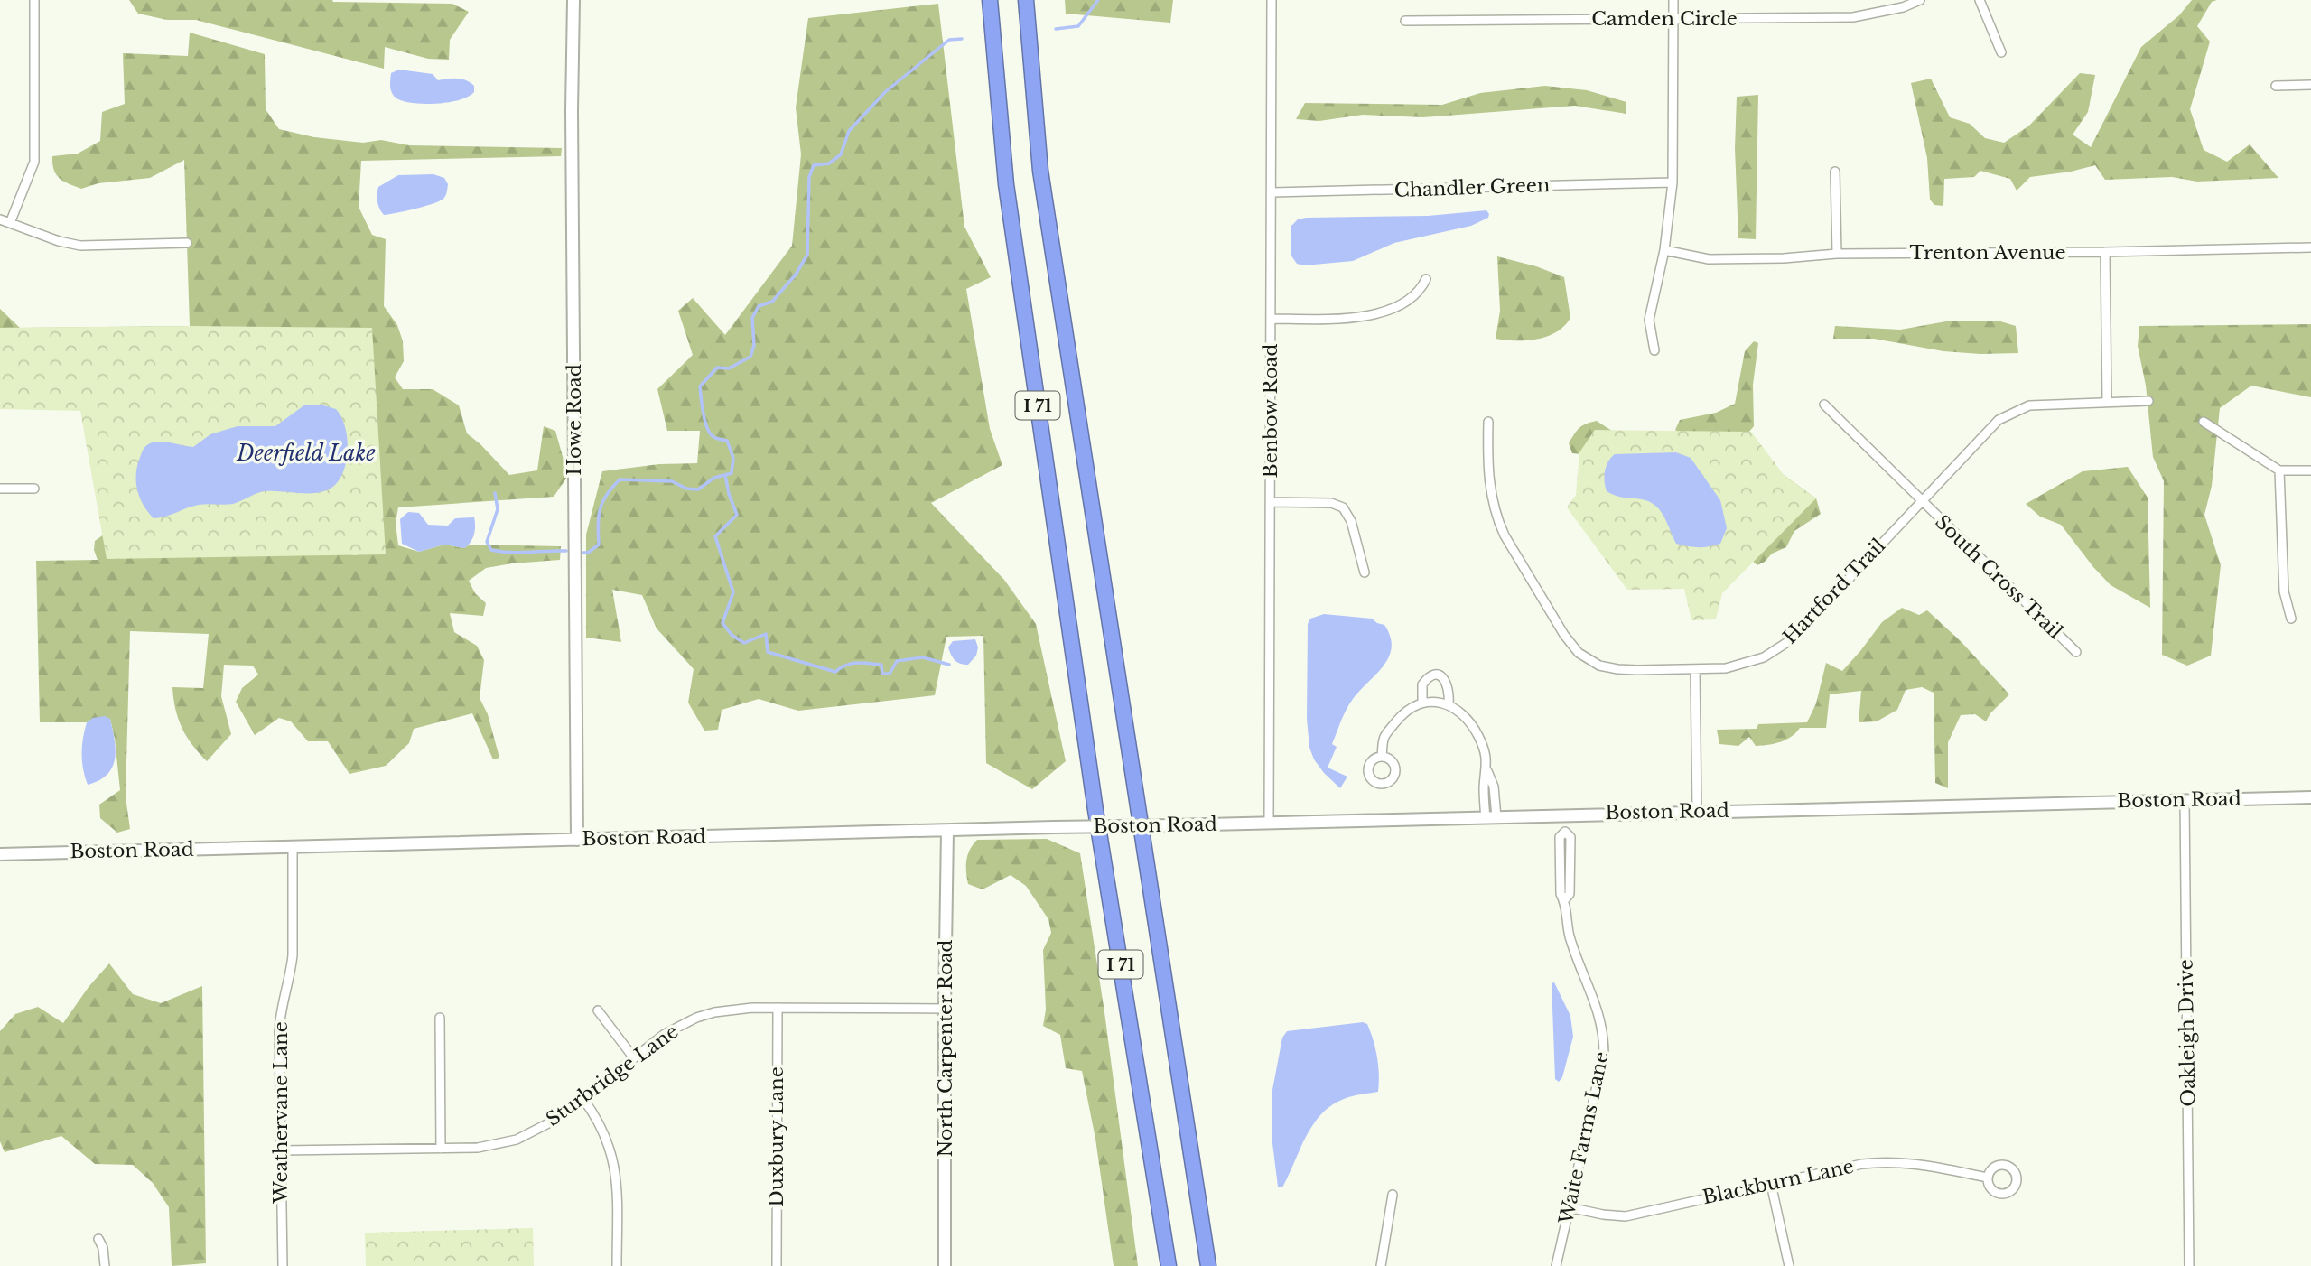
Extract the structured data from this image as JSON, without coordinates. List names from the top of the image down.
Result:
{
  "streets": {
    "highway": ["I 71"],
    "street": [
      "Camden Circle",
      "Chandler Green",
      "Trenton Avenue",
      "Benbow Road",
      "Howe Road",
      "South Cross Trail",
      "Hartford Trail",
      "Boston Road",
      "Oakleigh Drive",
      "North Carpenter Road",
      "Sturbridge Lane",
      "Weathervane Lane",
      "Duxbury Lane",
      "Waite Farms Lane",
      "Blackburn Lane"
    ]
  },
  "crossings": [
    ["Chandler Green", "Benbow Road"],
    ["Benbow Road", "Boston Road"],
    ["Howe Road", "Boston Road"],
    ["South Cross Trail", "Hartford Trail"],
    ["Boston Road", "Oakleigh Drive"],
    ["Boston Road", "North Carpenter Road"],
    ["Boston Road", "Weathervane Lane"],
    ["Boston Road", "Waite Farms Lane"],
    ["North Carpenter Road", "Sturbridge Lane"],
    ["Sturbridge Lane", "Weathervane Lane"],
    ["Sturbridge Lane", "Duxbury Lane"],
    ["Waite Farms Lane", "Blackburn Lane"]
  ],
  "water": ["Deerfield Lake"]
}
